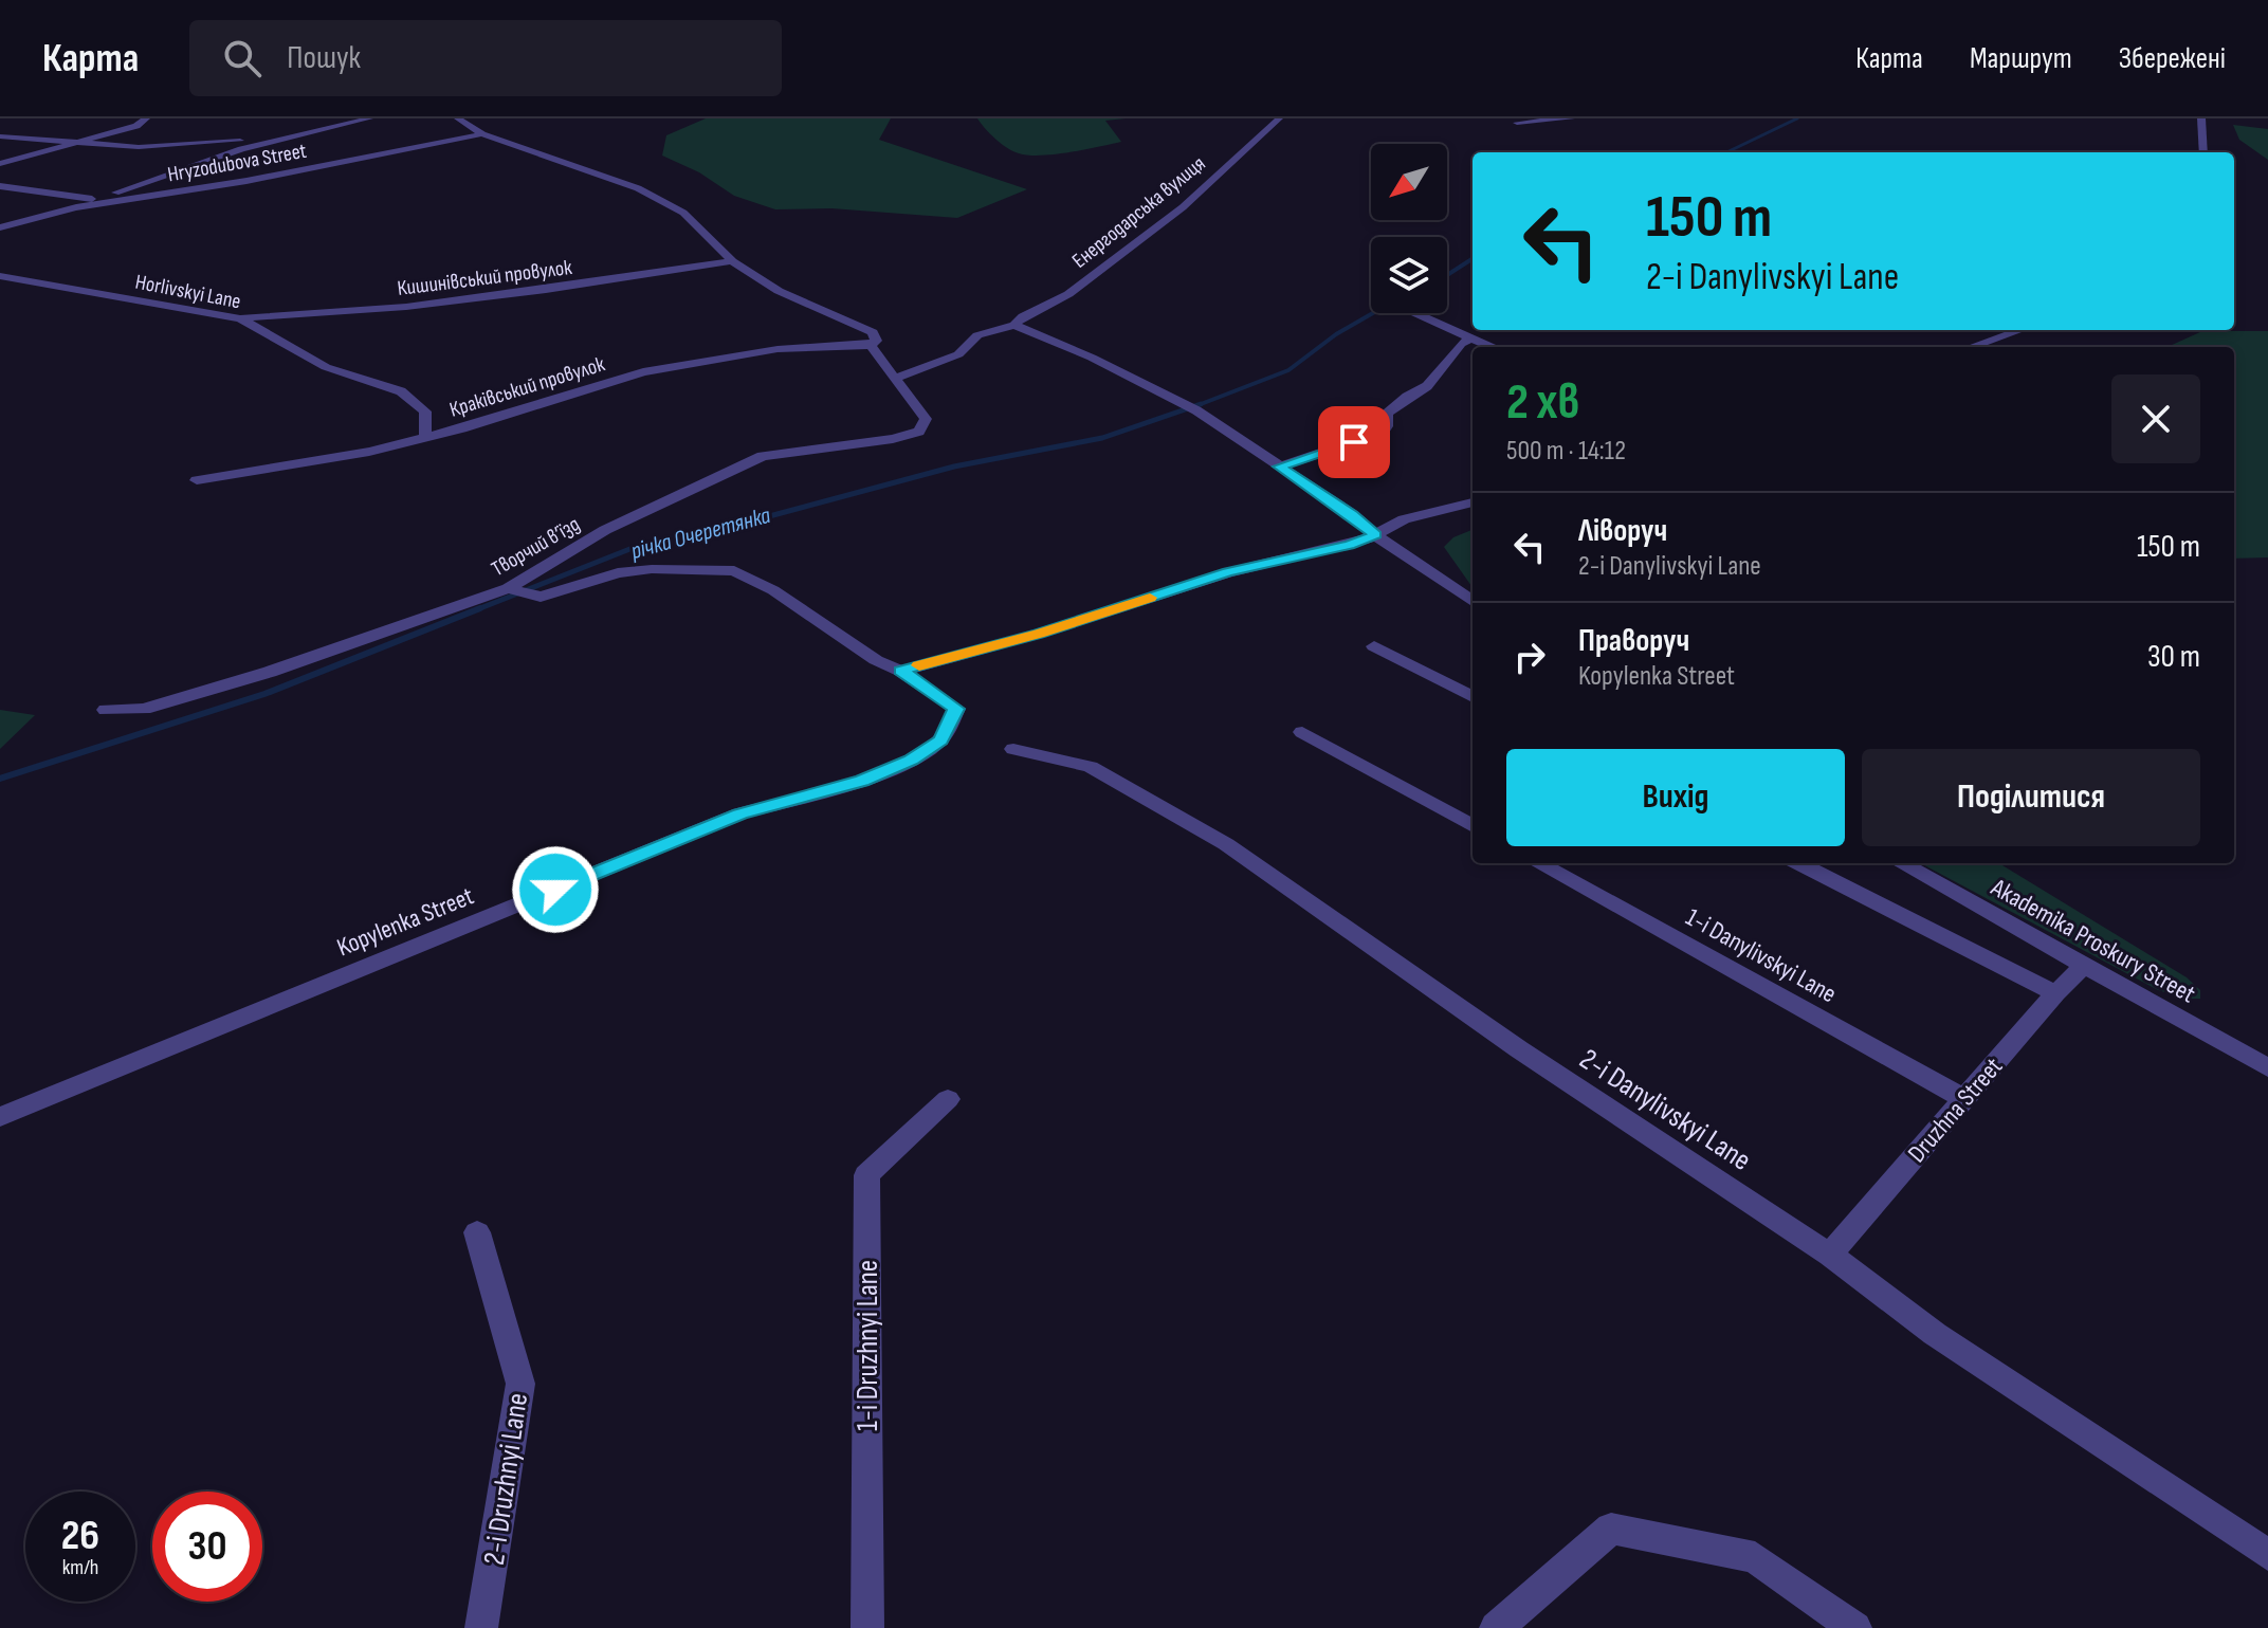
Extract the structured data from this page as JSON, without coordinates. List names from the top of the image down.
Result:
{
  "streets": {
    "street": [
      "Hryzodubova Street",
      "Енергодарська вулиця",
      "Кишинівський провулок",
      "Horlivskyi Lane",
      "Краківський провулок",
      "Творчий в’їзд",
      "Kopylenka Street",
      "Akademika Proskury Street",
      "1-i Danylivskyi Lane",
      "2-i Danylivskyi Lane",
      "Druzhna Street",
      "1-i Druzhnyi Lane",
      "2-i Druzhnyi Lane"
    ]
  },
  "crossings": [
    ["Енергодарська вулиця", "Творчий в’їзд"],
    ["Кишинівський провулок", "Horlivskyi Lane"],
    ["Horlivskyi Lane", "Краківський провулок"],
    ["Akademika Proskury Street", "Druzhna Street"],
    ["1-i Danylivskyi Lane", "Druzhna Street"],
    ["2-i Danylivskyi Lane", "Druzhna Street"]
  ],
  "water": ["річка Очеретянка"],
  "north": "bottom left",
  "page": {
    "header": "Карта",
    "search": "Пошук",
    "nav": ["Карта", "Маршрут", "Збережені"],
    "turn": ["150 m", "2-i Danylivskyi Lane"],
    "heading": ["2 хв", "500 m · 14:12"],
    "list": [
      {
        "name": "Ліворуч",
        "note": "2-i Danylivskyi Lane",
        "value": "150 m"
      },
      {
        "name": "Праворуч",
        "note": "Kopylenka Street",
        "value": "30 m"
      }
    ],
    "buttons": ["Вихід", "Поділитися"],
    "speed": "26 km/h",
    "limit": "30"
  }
}
